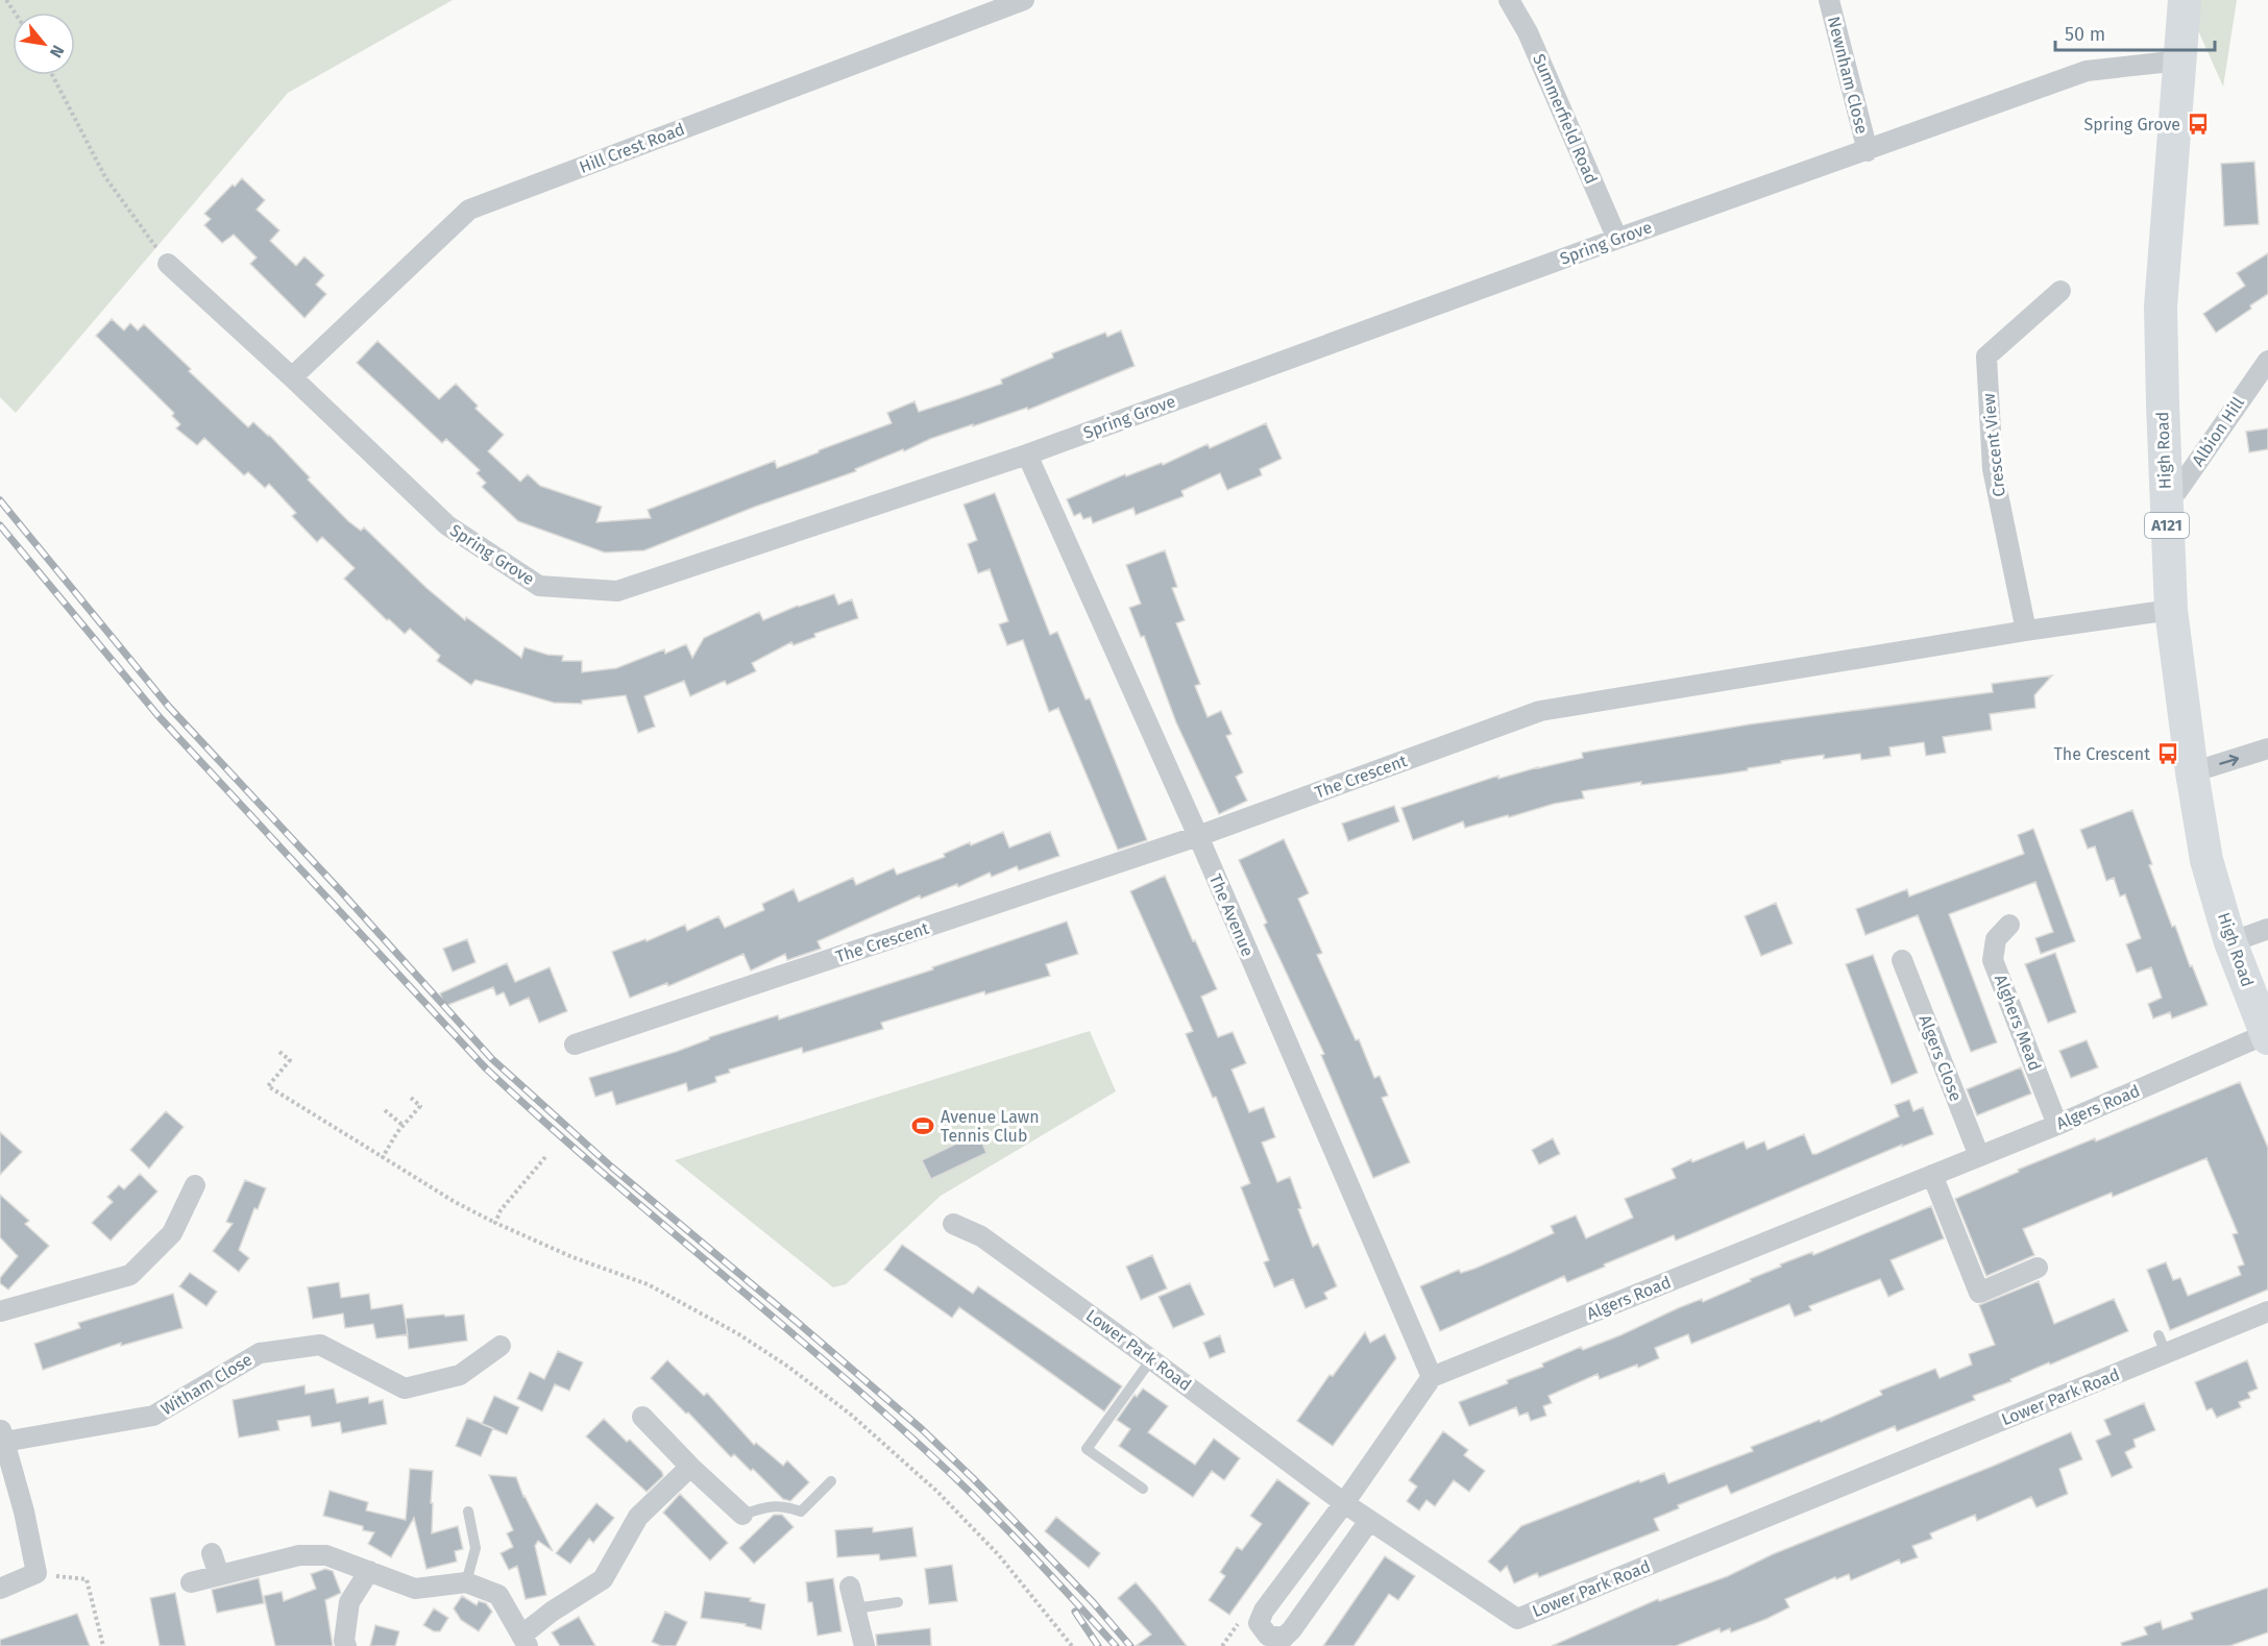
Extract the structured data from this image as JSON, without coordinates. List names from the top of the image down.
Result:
{
  "streets": {
    "main road": ["High Road", "A121"],
    "street": [
      "Newnham Close",
      "Summerfield Road",
      "Hill Crest Road",
      "Spring Grove",
      "Albion Hill",
      "Crescent View",
      "The Crescent",
      "The Avenue",
      "Alghers Mead",
      "Algers Close",
      "Algers Road",
      "Lower Park Road",
      "Witham Close"
    ]
  },
  "crossings": [
    ["Newnham Close", "Spring Grove"],
    ["Summerfield Road", "Spring Grove"],
    ["Hill Crest Road", "Spring Grove"],
    ["Spring Grove", "High Road"],
    ["Spring Grove", "The Avenue"],
    ["Albion Hill", "High Road"],
    ["Crescent View", "The Crescent"],
    ["High Road", "The Crescent"],
    ["High Road", "Algers Road"],
    ["The Crescent", "The Avenue"],
    ["The Avenue", "Algers Road"],
    ["Alghers Mead", "Algers Road"],
    ["Algers Close", "Algers Road"]
  ],
  "places": {
    "bus stop": ["Spring Grove", "The Crescent"],
    "sports": ["Avenue Lawn Tennis Club"]
  },
  "scale_bar": "50 m",
  "north": "bottom right"
}
